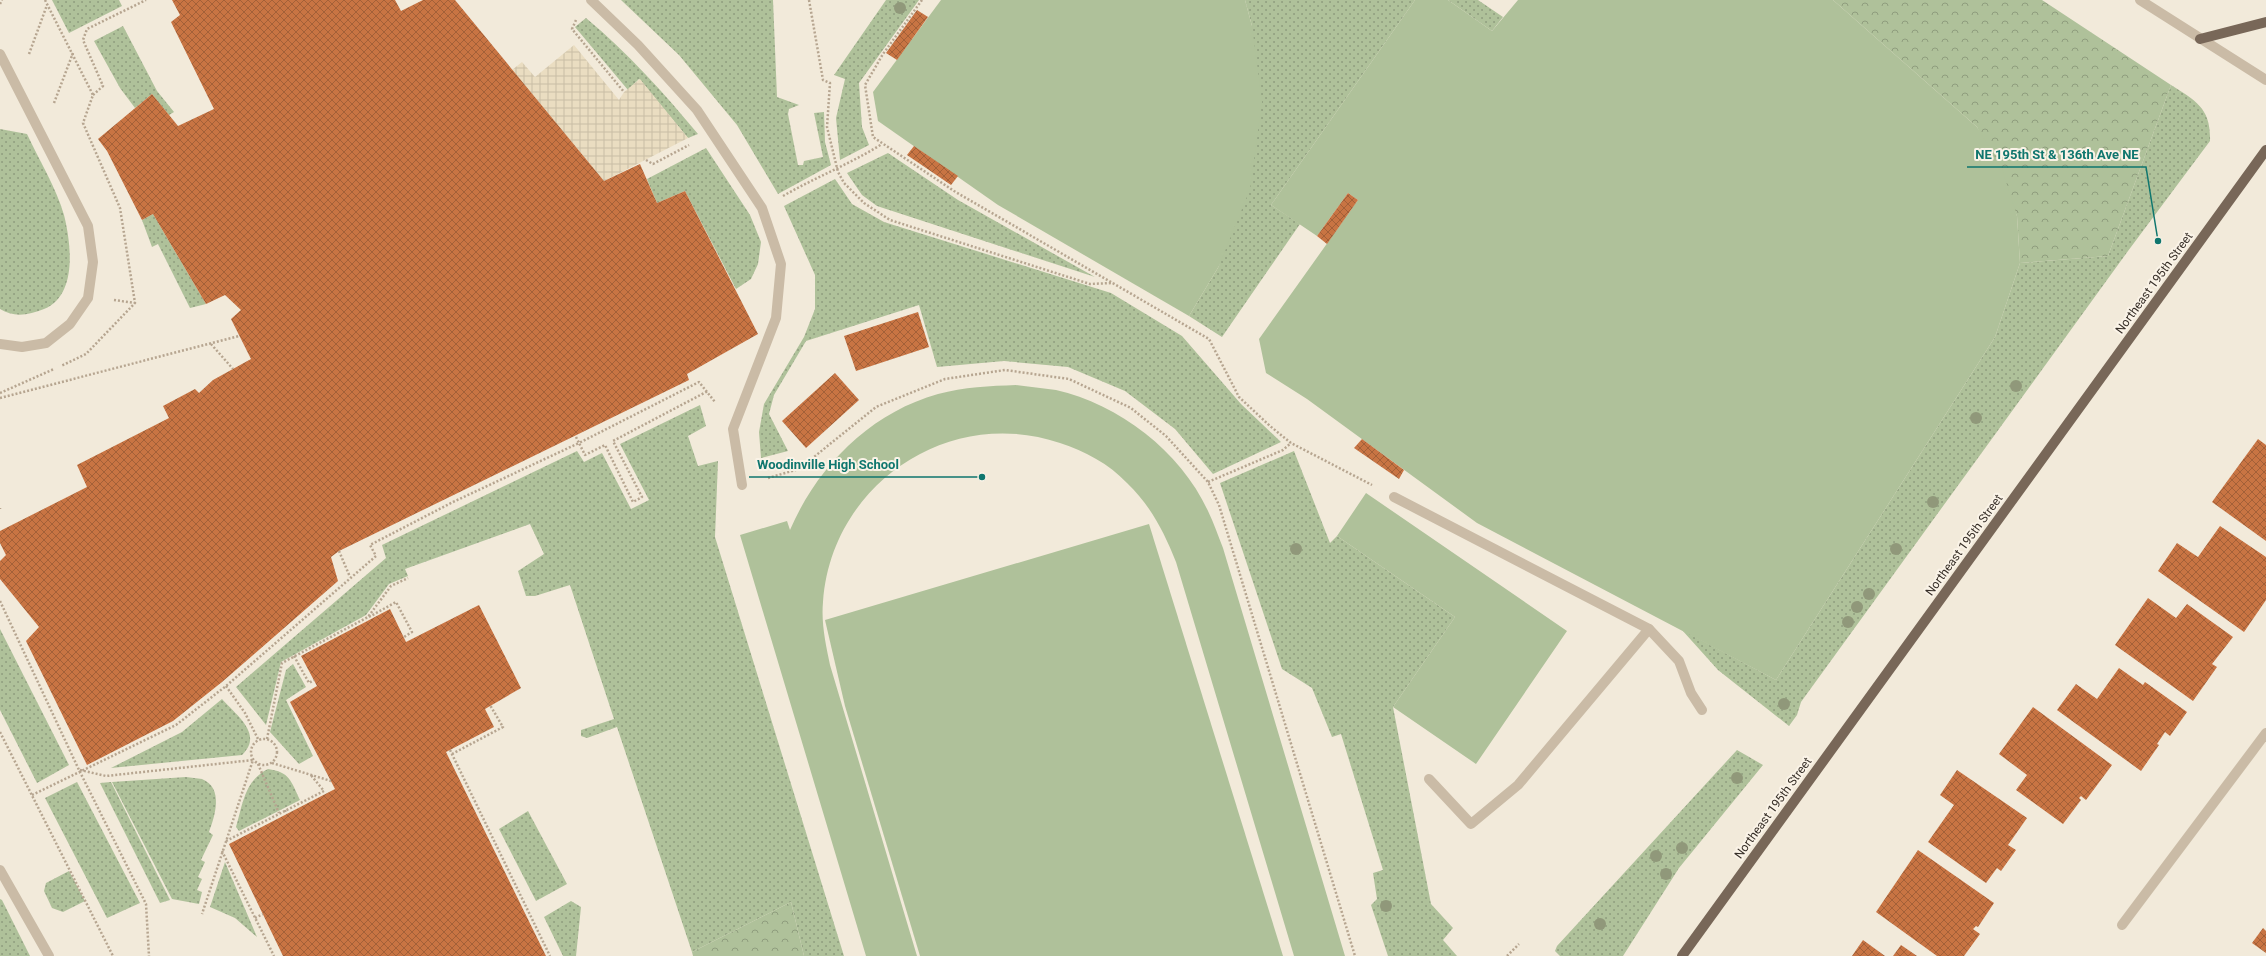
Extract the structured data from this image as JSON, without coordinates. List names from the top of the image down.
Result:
{
  "streets": {
    "main road": ["Northeast 195th Street"]
  },
  "places": ["NE 195th St & 136th Ave NE", "Woodinville High School"]
}
